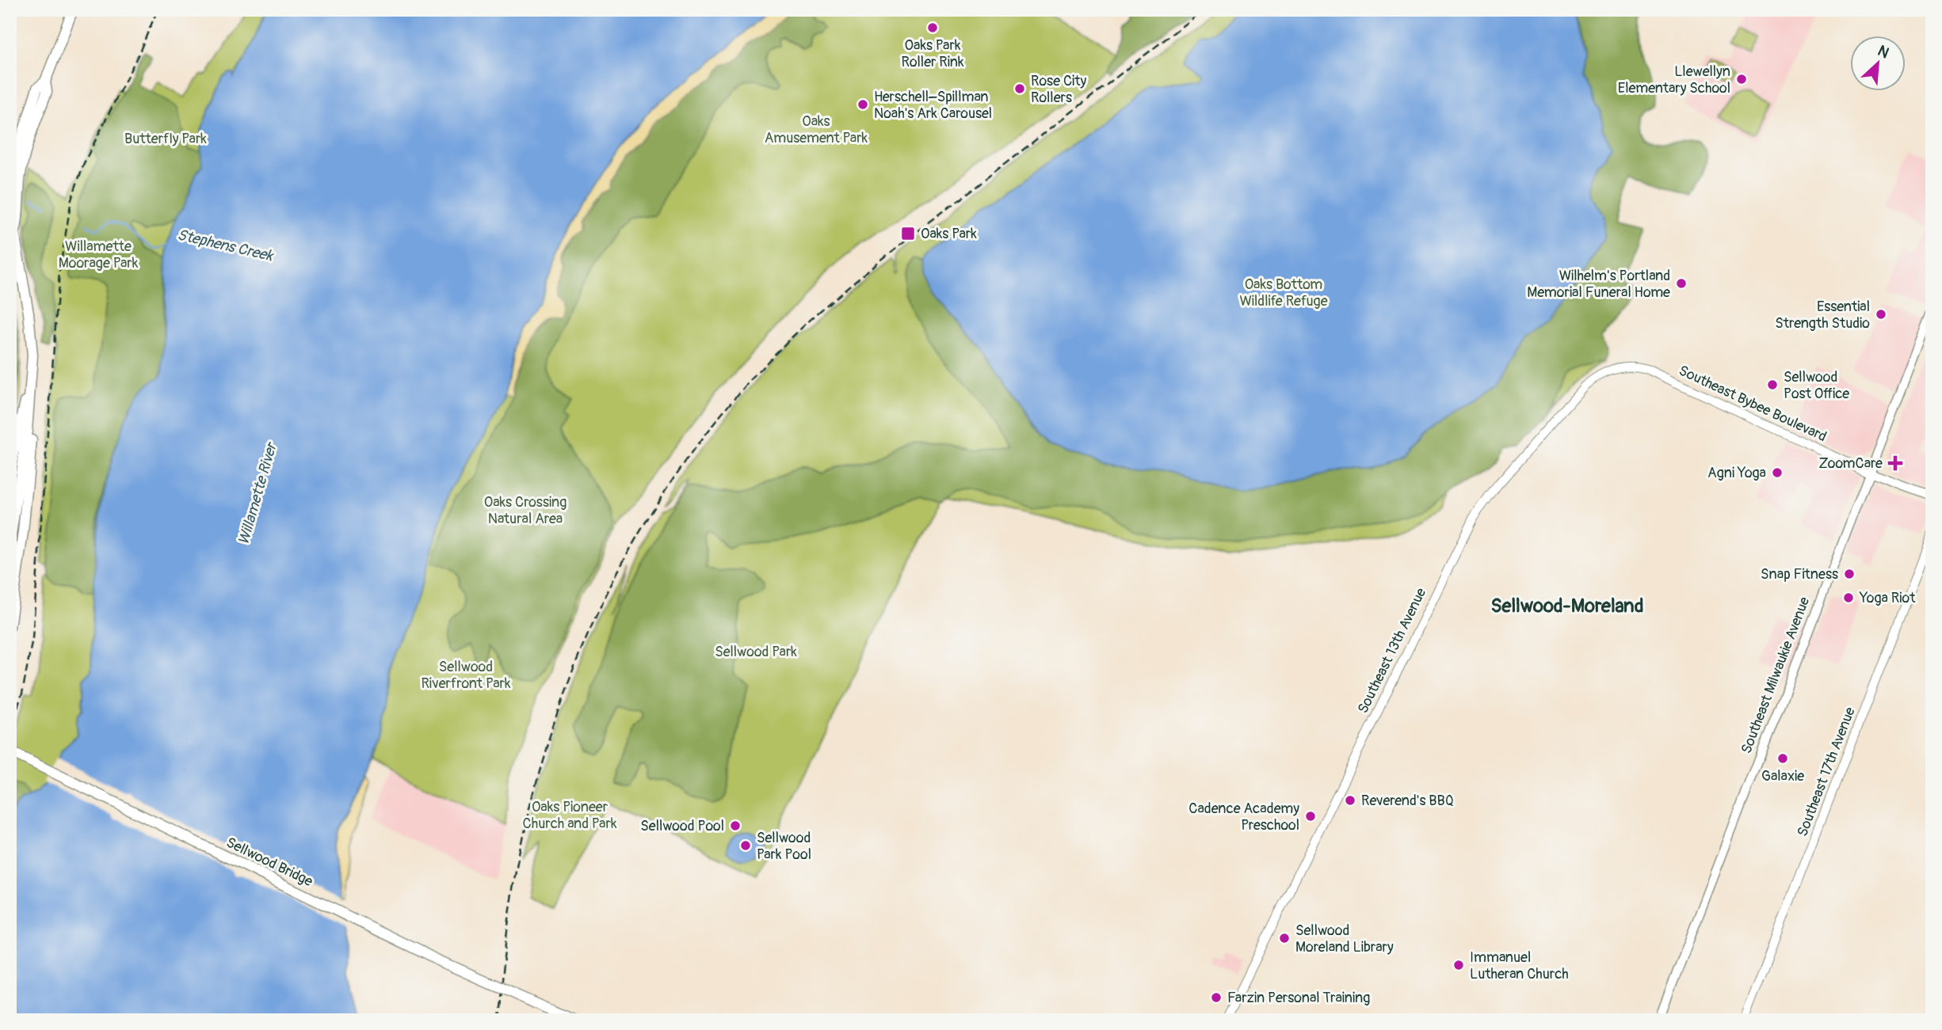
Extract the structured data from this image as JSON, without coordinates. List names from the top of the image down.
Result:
{
  "streets": {
    "main road": ["Southeast Bybee Boulevard", "Southeast Milwaukie Avenue", "Sellwood Bridge"],
    "street": ["Southeast 13th Avenue", "Southeast 17th Avenue"]
  },
  "crossings": [
    ["Southeast Bybee Boulevard", "Southeast 13th Avenue"],
    ["Southeast Bybee Boulevard", "Southeast Milwaukie Avenue"]
  ],
  "districts": ["Sellwood-Moreland"],
  "water": ["Stephens Creek", "Willamette River"],
  "parks": [
    "Oaks Amusement Park",
    "Butterfly Park",
    "Willamette Moorage Park",
    "Oaks Bottom Wildlife Refuge",
    "Oaks Crossing Natural Area",
    "Sellwood Park",
    "Sellwood Riverfront Park",
    "Oaks Pioneer Church and Park"
  ],
  "places": {
    "other": [
      "Oaks Park Roller Rink",
      "Llewellyn Elementary School",
      "Rose City Rollers",
      "Herschell–Spillman Noah's Ark Carousel",
      "Wilhelm's Portland Memorial Funeral Home",
      "Essential Strength Studio",
      "Sellwood Post Office",
      "Agni Yoga",
      "Snap Fitness",
      "Yoga Riot",
      "Galaxie",
      "Reverend's BBQ",
      "Cadence Academy Preschool",
      "Sellwood Pool",
      "Sellwood Park Pool",
      "Sellwood Moreland Library",
      "Immanuel Lutheran Church",
      "Farzin Personal Training"
    ],
    "transit": ["Oaks Park"],
    "health": ["ZoomCare"]
  },
  "north": "top right"
}
